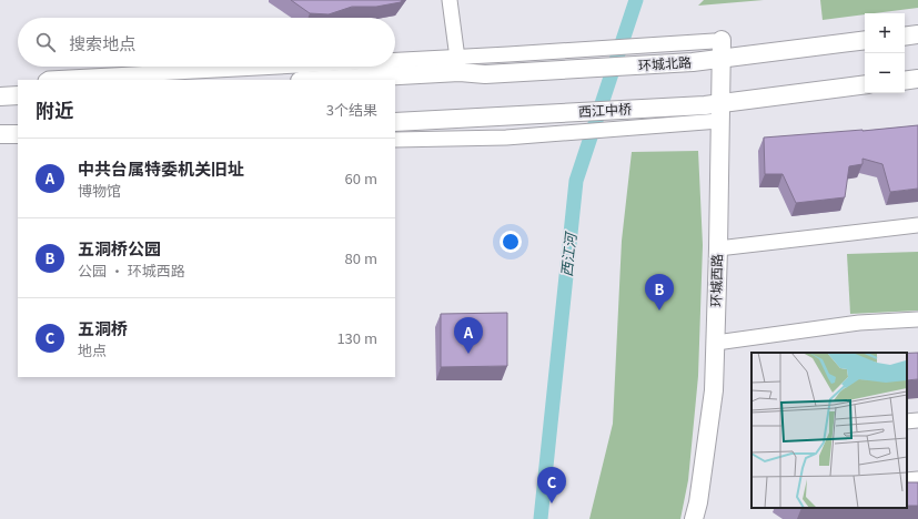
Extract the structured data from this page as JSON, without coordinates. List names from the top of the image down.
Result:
{
  "streets": {
    "main road": ["环城北路", "西江中桥", "环城西路"]
  },
  "crossings": [
    ["环城北路", "环城西路"],
    ["西江中桥", "环城西路"]
  ],
  "water": ["西江河"],
  "page": {
    "map_buttons": ["+", "−"],
    "search": "搜索地点",
    "heading": ["附近", "3个结果"],
    "list": [
      {
        "mark": "A",
        "name": "中共台属特委机关旧址",
        "note": "博物馆",
        "value": "60 m"
      },
      {
        "mark": "B",
        "name": "五洞桥公园",
        "note": "公园 · 环城西路",
        "value": "80 m"
      },
      {
        "mark": "C",
        "name": "五洞桥",
        "note": "地点",
        "value": "130 m"
      }
    ],
    "pins": ["B", "A", "C"]
  }
}
